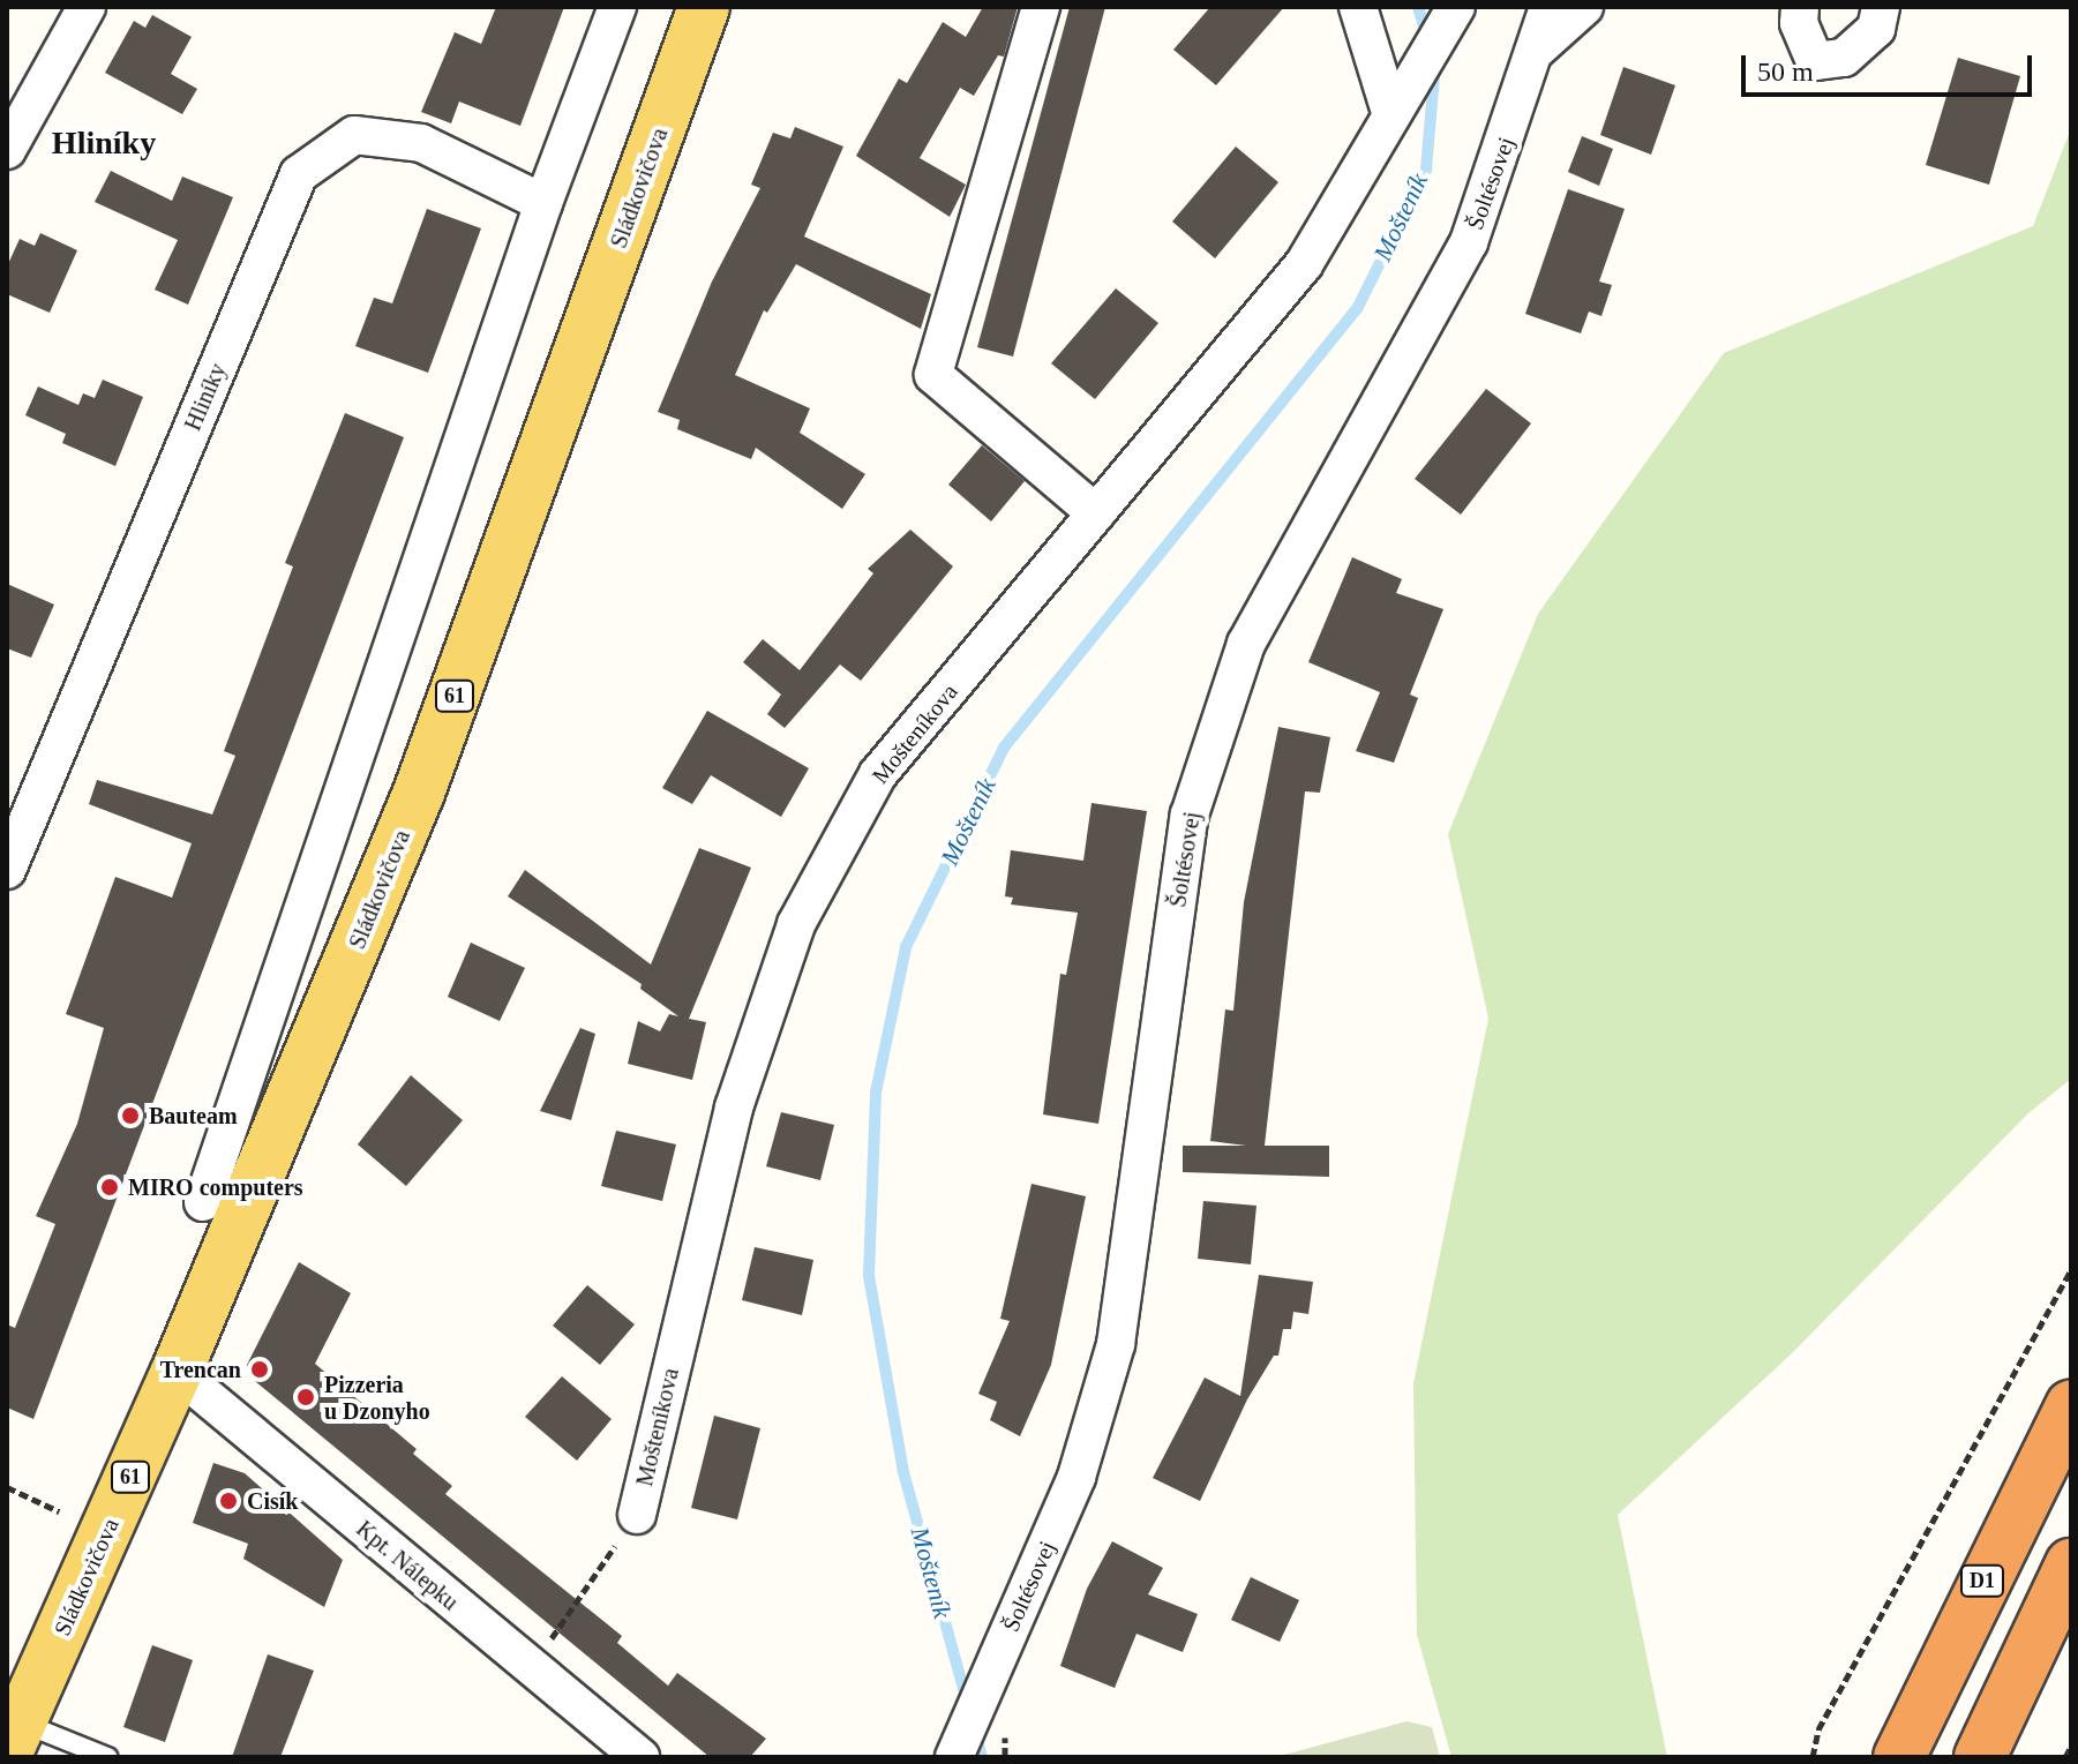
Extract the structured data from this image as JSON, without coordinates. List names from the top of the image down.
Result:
{
  "streets": {
    "highway": ["D1"],
    "main road": ["Sládkovičova", "61"],
    "street": [
      "Šoltésovej",
      "Hliníky",
      "Mošteníkova",
      "Kpt. Nálepku"
    ]
  },
  "crossings": [
    ["Sládkovičova", "Hliníky"],
    ["Sládkovičova", "Kpt. Nálepku"]
  ],
  "districts": ["Hliníky"],
  "water": ["Mošteník"],
  "places": [
    "Bauteam",
    "MIRO computers",
    "Trencan",
    "Pizzeria u Dzonyho",
    "Cisík"
  ],
  "scale_bar": "50 m"
}
